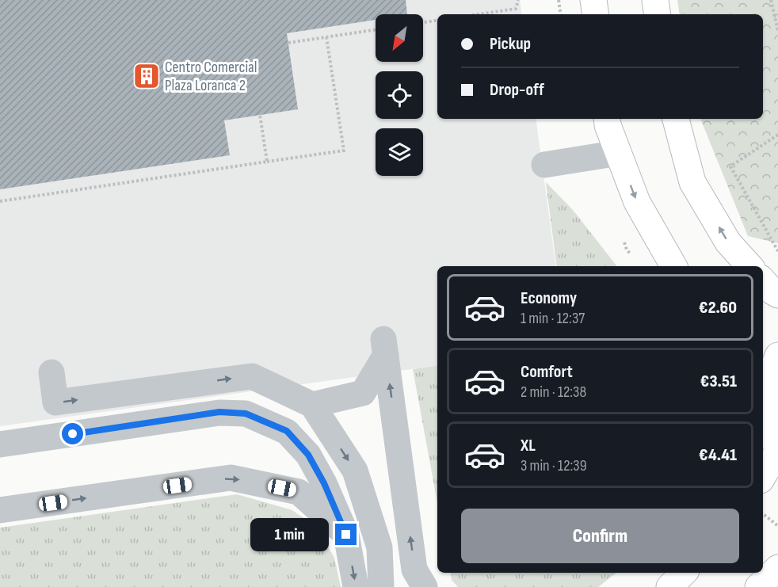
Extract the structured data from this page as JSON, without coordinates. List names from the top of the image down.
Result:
{
  "places": {
    "building": ["Centro Comercial Plaza Loranca 2"]
  },
  "north": "bottom left",
  "page": {
    "banner": ["Pickup", "Drop-off"],
    "list": [
      {
        "name": "Economy",
        "note": "1 min · 12:37",
        "value": "€2.60"
      },
      {
        "name": "Comfort",
        "note": "2 min · 12:38",
        "value": "€3.51"
      },
      {
        "name": "XL",
        "note": "3 min · 12:39",
        "value": "€4.41"
      }
    ],
    "buttons": "Confirm",
    "bubble": "1 min"
  }
}
